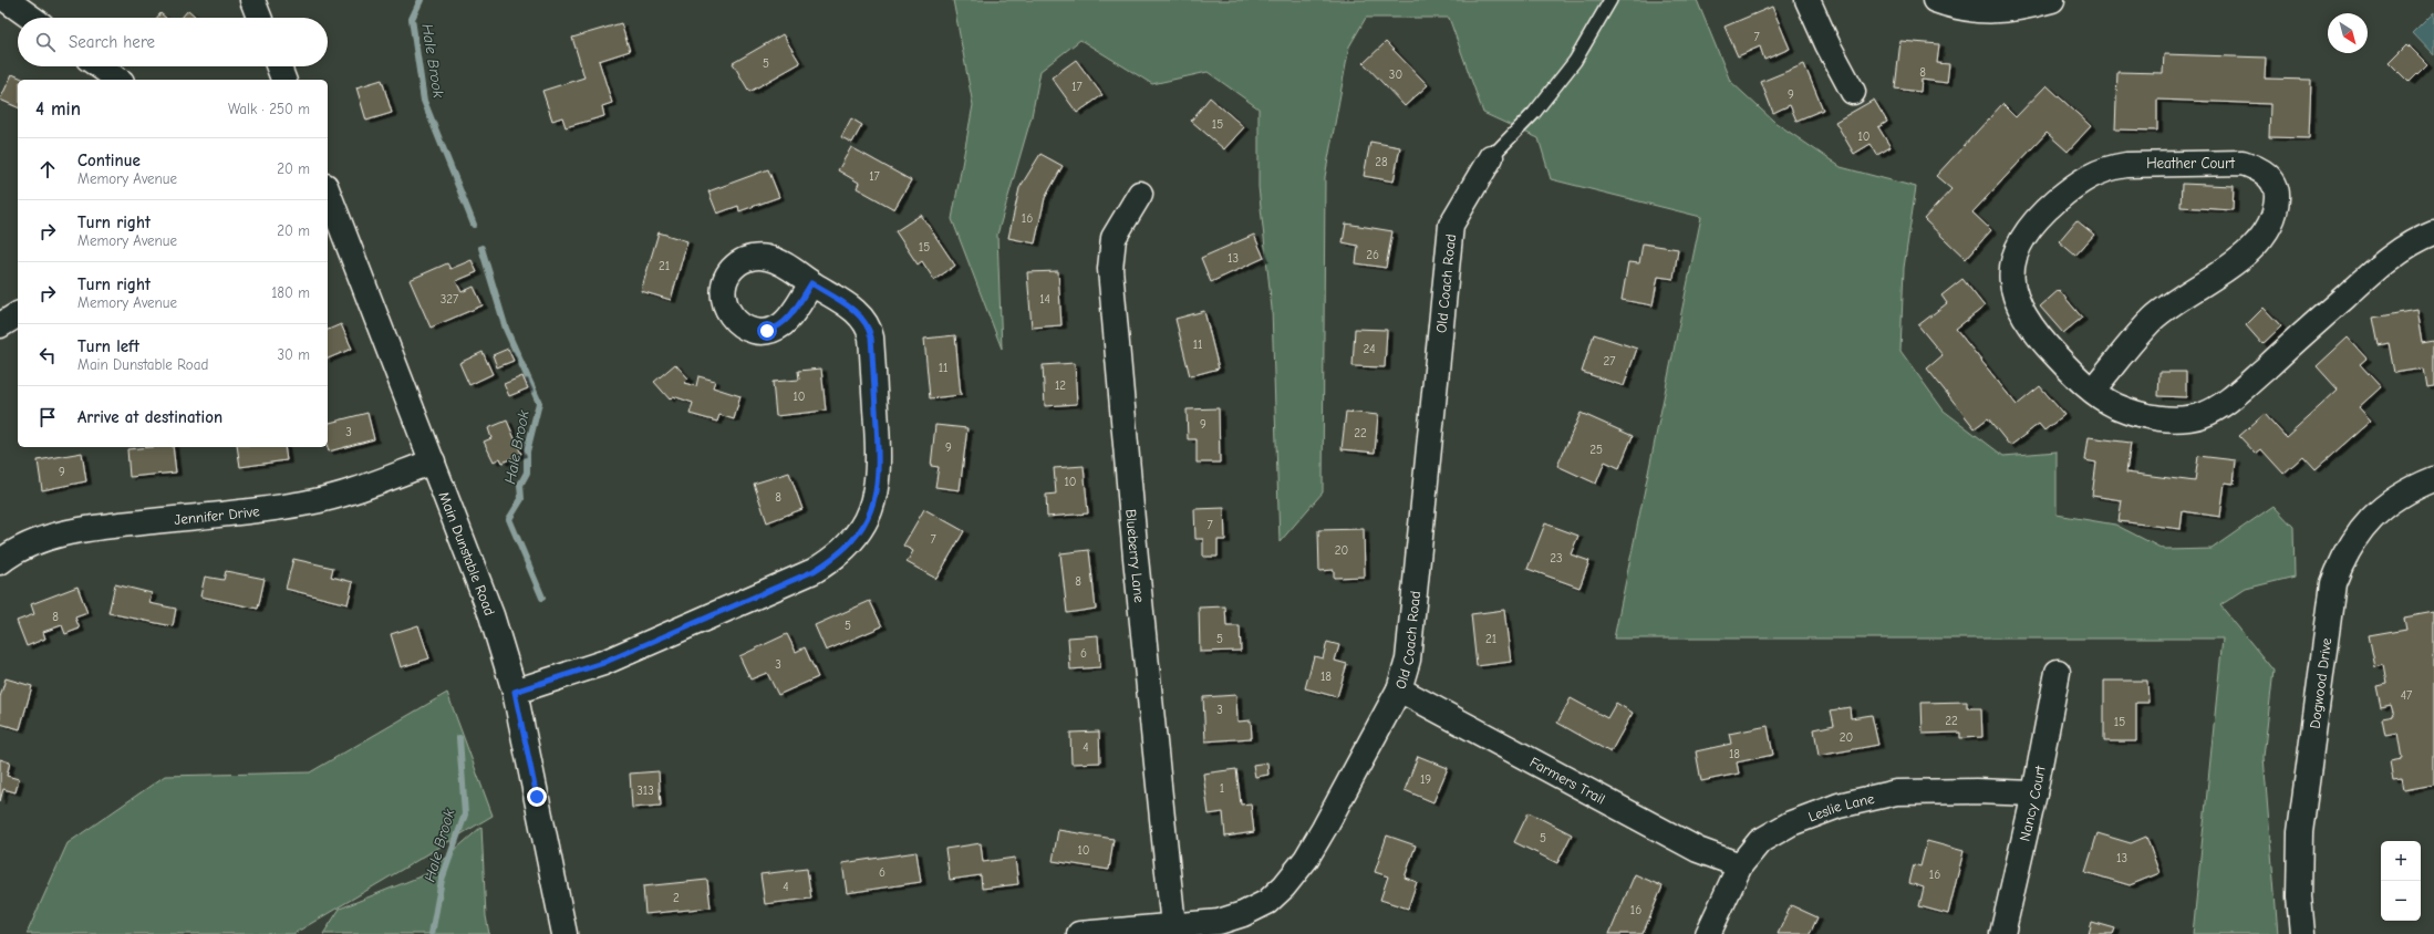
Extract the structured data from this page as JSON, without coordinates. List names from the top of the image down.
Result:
{
  "streets": {
    "street": [
      "Heather Court",
      "Old Coach Road",
      "Jennifer Drive",
      "Main Dunstable Road",
      "Blueberry Lane",
      "Dogwood Drive",
      "Farmers Trail",
      "Nancy Court",
      "Leslie Lane"
    ]
  },
  "crossings": [
    ["Old Coach Road", "Blueberry Lane"],
    ["Old Coach Road", "Farmers Trail"],
    ["Jennifer Drive", "Main Dunstable Road"],
    ["Farmers Trail", "Leslie Lane"],
    ["Nancy Court", "Leslie Lane"]
  ],
  "water": ["Hale Brook"],
  "house_numbers": [
    "7",
    "5",
    "8",
    "30",
    "17",
    "9",
    "15",
    "10",
    "28",
    "17",
    "16",
    "15",
    "26",
    "13",
    "21",
    "327",
    "14",
    "11",
    "24",
    "27",
    "11",
    "12",
    "10",
    "9",
    "3",
    "22",
    "9",
    "25",
    "9",
    "10",
    "8",
    "7",
    "7",
    "20",
    "23",
    "8",
    "8",
    "5",
    "5",
    "21",
    "6",
    "3",
    "18",
    "47",
    "3",
    "22",
    "15",
    "20",
    "4",
    "18",
    "19",
    "1",
    "313",
    "5",
    "10",
    "13",
    "6",
    "16",
    "4",
    "2",
    "16"
  ],
  "north": "bottom right",
  "page": {
    "search": "Search here",
    "heading": ["4 min", "Walk · 250 m"],
    "list": [
      ["Continue", "Memory Avenue", "20 m"],
      ["Turn right", "Memory Avenue", "20 m"],
      ["Turn right", "Memory Avenue", "180 m"],
      ["Turn left", "Main Dunstable Road", "30 m"],
      "Arrive at destination"
    ],
    "map_buttons": ["+", "−"]
  }
}
